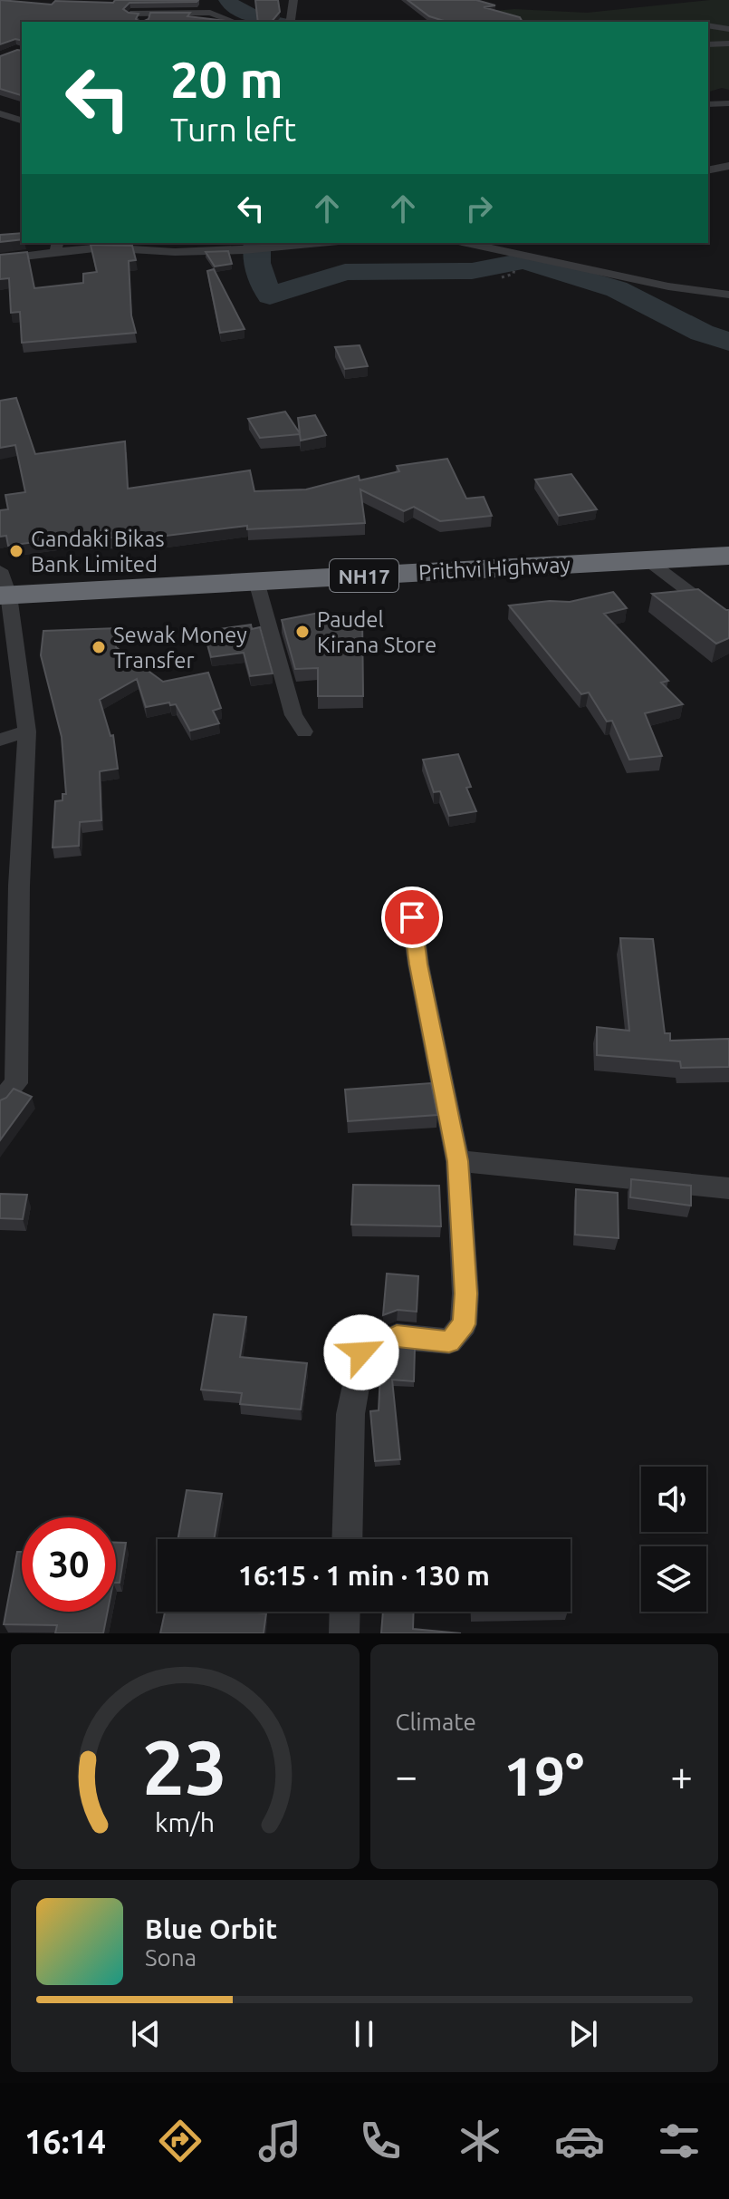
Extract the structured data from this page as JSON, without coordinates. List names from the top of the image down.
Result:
{
  "streets": {
    "highway": ["Prithvi Highway", "NH17"]
  },
  "places": ["Gandaki Bikas Bank Limited", "Paudel Kirana Store", "Sewak Money Transfer"],
  "page": {
    "turn": ["20 m", "Turn left"],
    "limit": "30",
    "trip": "16:15 · 1 min · 130 m",
    "tile": "Climate",
    "heat": ["−", "19°", "+"],
    "song": ["Blue Orbit", "Sona"],
    "tabs": "16:14",
    "gauge": ["23", "km/h"]
  }
}
